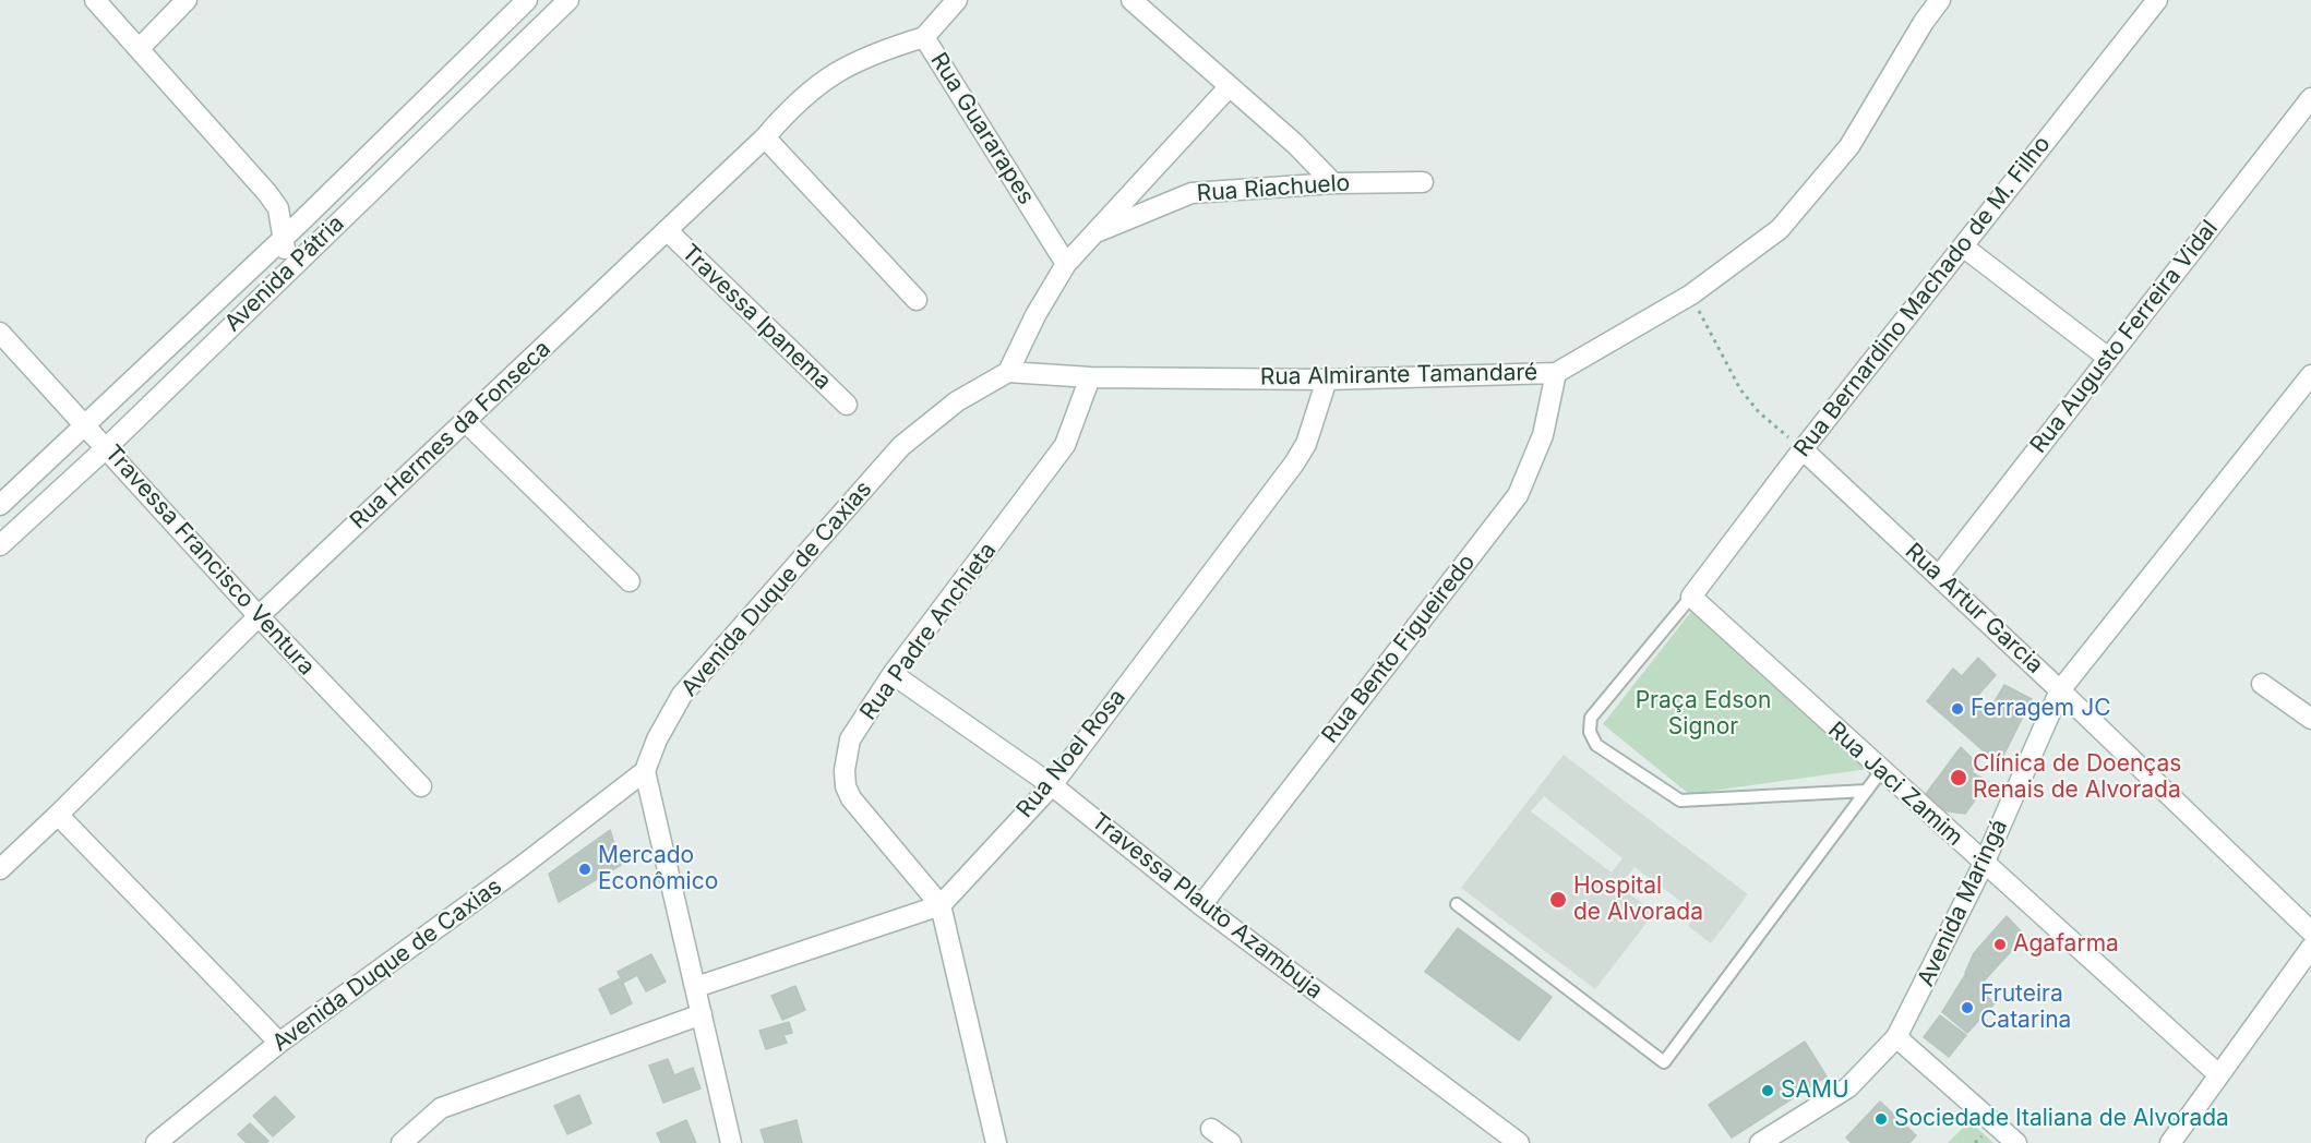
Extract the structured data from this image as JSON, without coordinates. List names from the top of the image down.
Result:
{
  "streets": {
    "street": [
      "Rua Guararapes",
      "Rua Riachuelo",
      "Avenida Pátria",
      "Rua Bernardino Machado de M. Filho",
      "Travessa Ipanema",
      "Rua Augusto Ferreira Vidal",
      "Rua Almirante Tamandaré",
      "Rua Hermes da Fonseca",
      "Travessa Francisco Ventura",
      "Avenida Duque de Caxias",
      "Rua Artur Garcia",
      "Rua Padre Anchieta",
      "Rua Bento Figueiredo",
      "Rua Noel Rosa",
      "Rua Jaci Zamim",
      "Avenida Maringá",
      "Travessa Plauto Azambuja"
    ]
  },
  "crossings": [
    ["Rua Guararapes", "Rua Hermes da Fonseca"],
    ["Avenida Pátria", "Travessa Francisco Ventura"],
    ["Rua Bernardino Machado de M. Filho", "Rua Artur Garcia"],
    ["Rua Bernardino Machado de M. Filho", "Rua Jaci Zamim"],
    ["Travessa Ipanema", "Rua Hermes da Fonseca"],
    ["Rua Augusto Ferreira Vidal", "Rua Artur Garcia"],
    ["Rua Almirante Tamandaré", "Avenida Duque de Caxias"],
    ["Rua Almirante Tamandaré", "Rua Padre Anchieta"],
    ["Rua Almirante Tamandaré", "Rua Bento Figueiredo"],
    ["Rua Almirante Tamandaré", "Rua Noel Rosa"],
    ["Rua Hermes da Fonseca", "Travessa Francisco Ventura"],
    ["Rua Artur Garcia", "Avenida Maringá"],
    ["Rua Padre Anchieta", "Rua Noel Rosa"],
    ["Rua Padre Anchieta", "Travessa Plauto Azambuja"],
    ["Rua Bento Figueiredo", "Travessa Plauto Azambuja"],
    ["Rua Noel Rosa", "Travessa Plauto Azambuja"],
    ["Rua Jaci Zamim", "Avenida Maringá"]
  ],
  "parks": ["Praça Edson Signor"],
  "places": [
    "Ferragem JC",
    "Clínica de Doenças Renais de Alvorada",
    "Mercado Econômico",
    "Hospital de Alvorada",
    "Agafarma",
    "Fruteira Catarina",
    "SAMU",
    "Sociedade Italiana de Alvorada"
  ]
}
